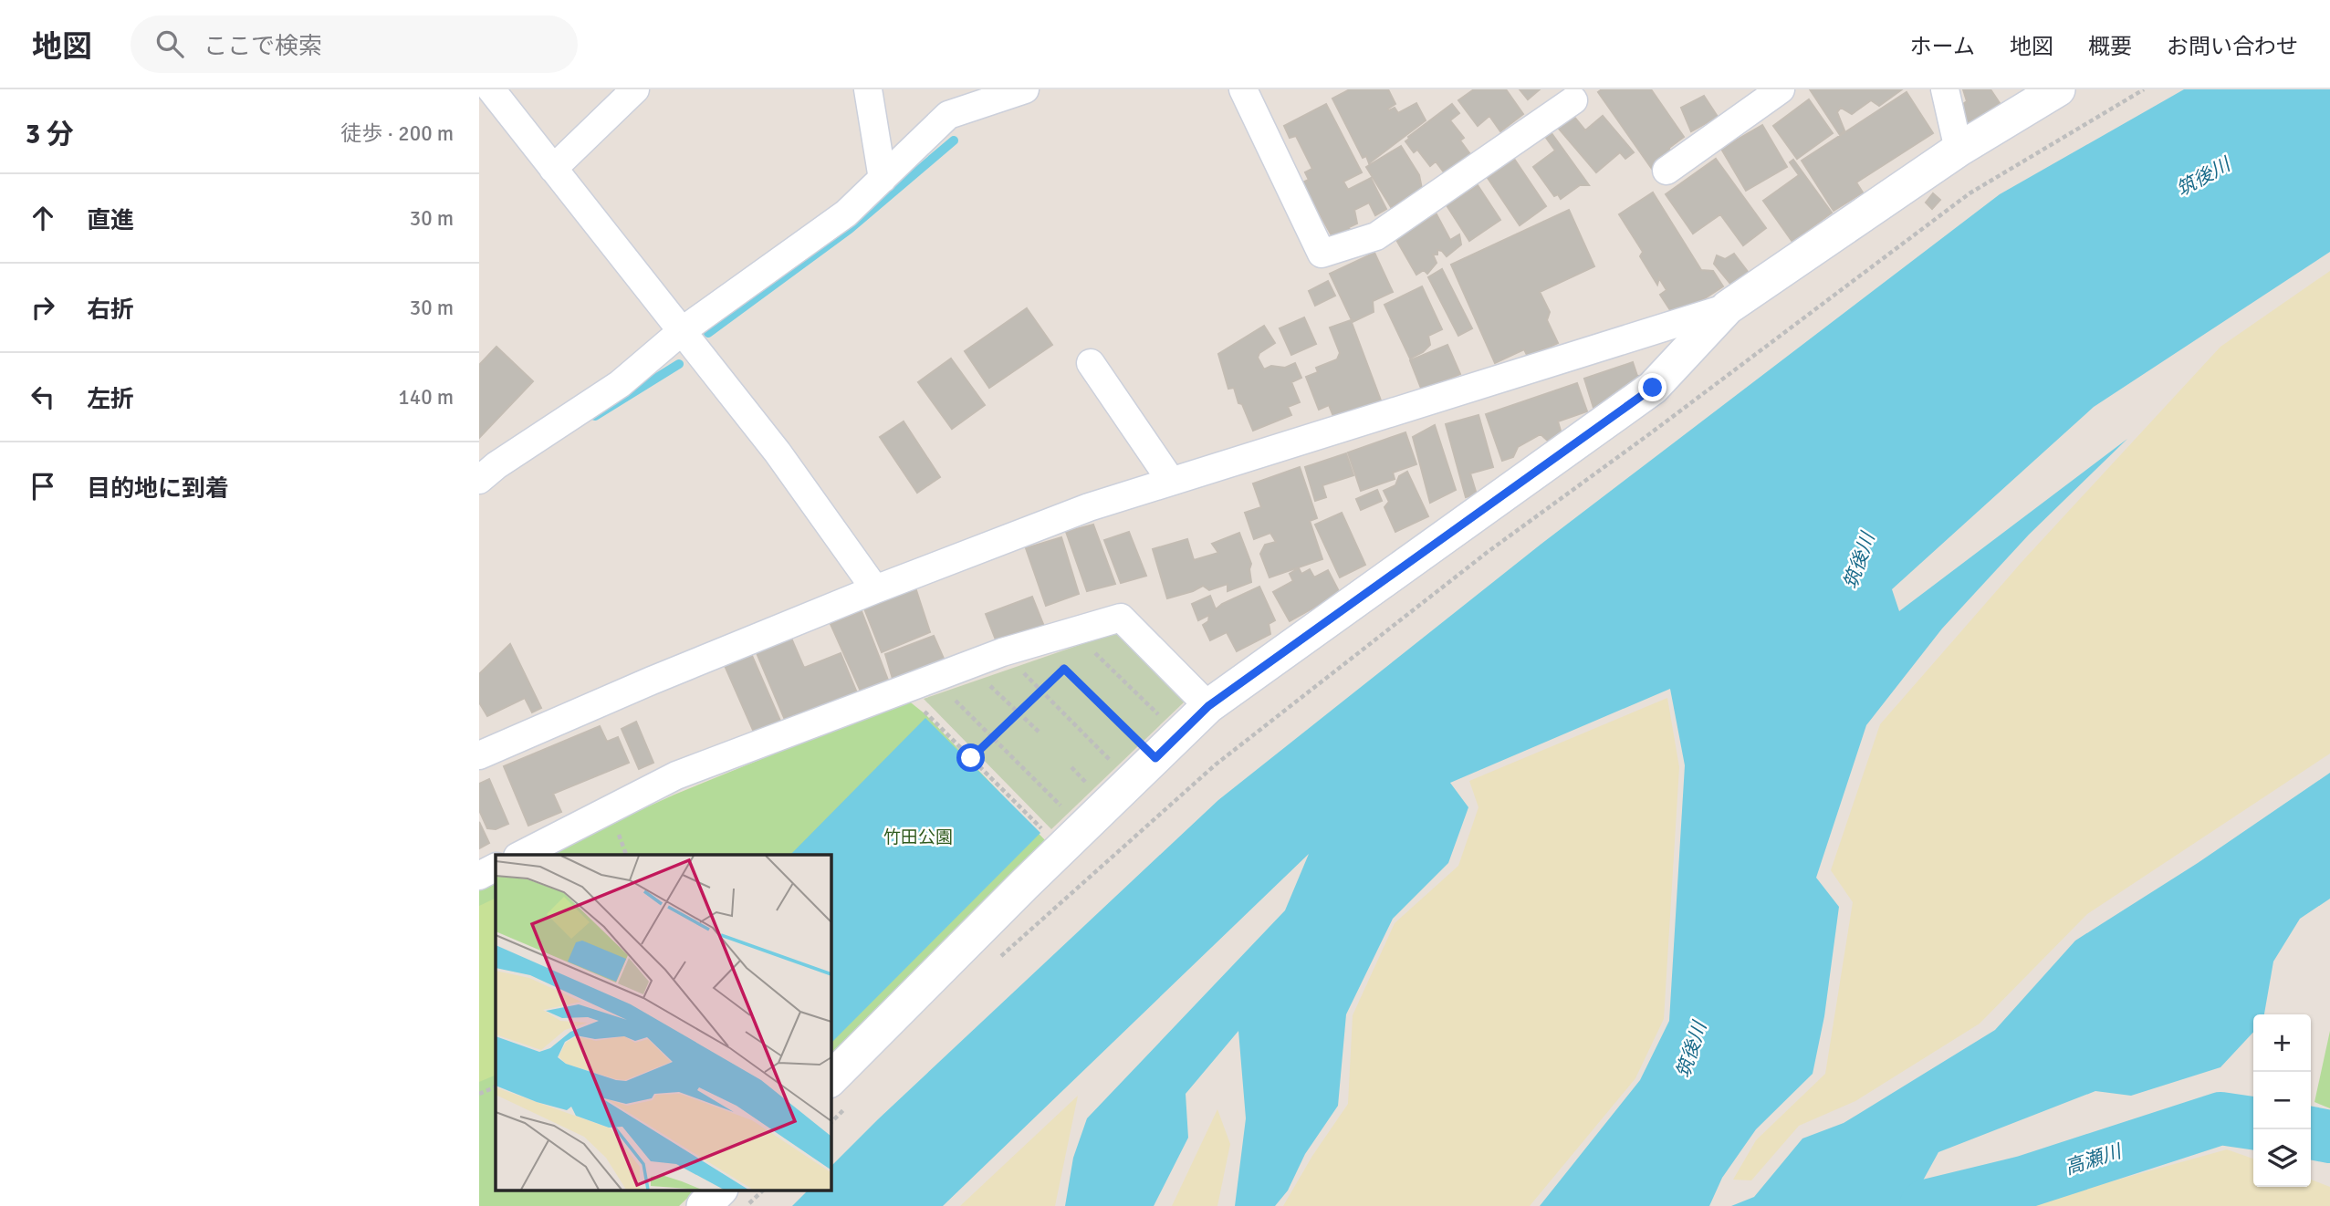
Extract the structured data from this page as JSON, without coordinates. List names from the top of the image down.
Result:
{
  "water": ["筑後川", "高瀬川"],
  "parks": ["竹田公園"],
  "page": {
    "header": "地図",
    "search": "ここで検索",
    "nav": [
      "ホーム",
      "地図",
      "概要",
      "お問い合わせ"
    ],
    "heading": ["3 分", "徒歩 · 200 m"],
    "list": [
      ["直進", "30 m"],
      ["右折", "30 m"],
      ["左折", "140 m"],
      "目的地に到着"
    ],
    "map_buttons": ["+", "−"]
  }
}
